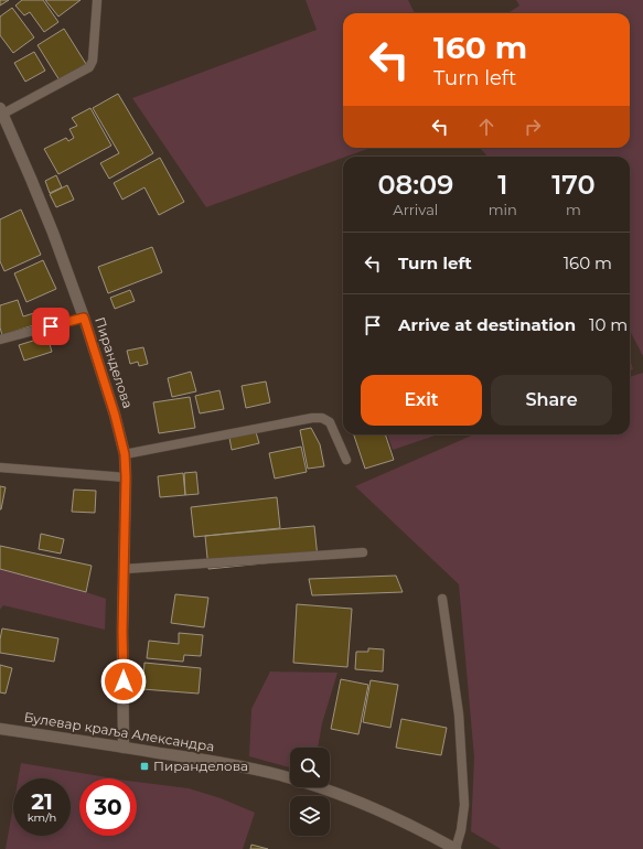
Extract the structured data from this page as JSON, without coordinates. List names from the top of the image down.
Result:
{
  "streets": {
    "street": ["Пиранделова", "Булевар краља Александра"]
  },
  "crossings": [
    ["Пиранделова", "Булевар краља Александра"]
  ],
  "places": {
    "transit": ["Пиранделова"]
  },
  "page": {
    "turn": ["160 m", "Turn left"],
    "eta": [
      "08:09",
      "Arrival",
      "1",
      "min",
      "170",
      "m"
    ],
    "list": [
      {
        "name": "Turn left",
        "value": "160 m"
      },
      {
        "name": "Arrive at destination",
        "value": "10 m"
      }
    ],
    "buttons": ["Exit", "Share"],
    "speed": "21 km/h",
    "limit": "30"
  }
}
